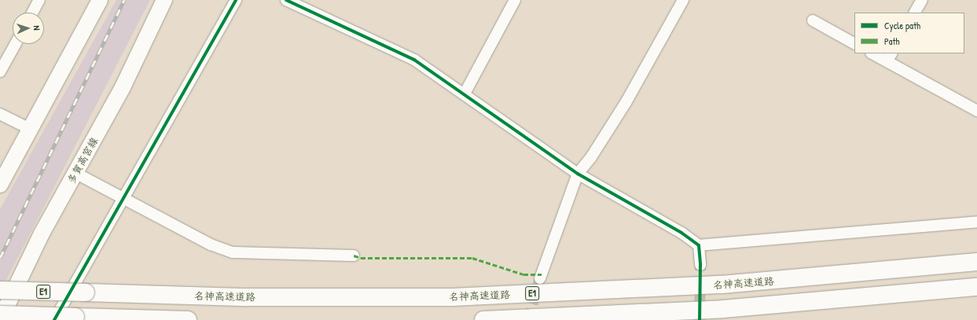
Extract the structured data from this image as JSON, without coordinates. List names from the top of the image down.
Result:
{
  "streets": {
    "highway": ["名神高速道路", "E1"],
    "main road": ["多賀高宮線"]
  },
  "legend": ["Cycle path", "Path"],
  "north": "right"
}
